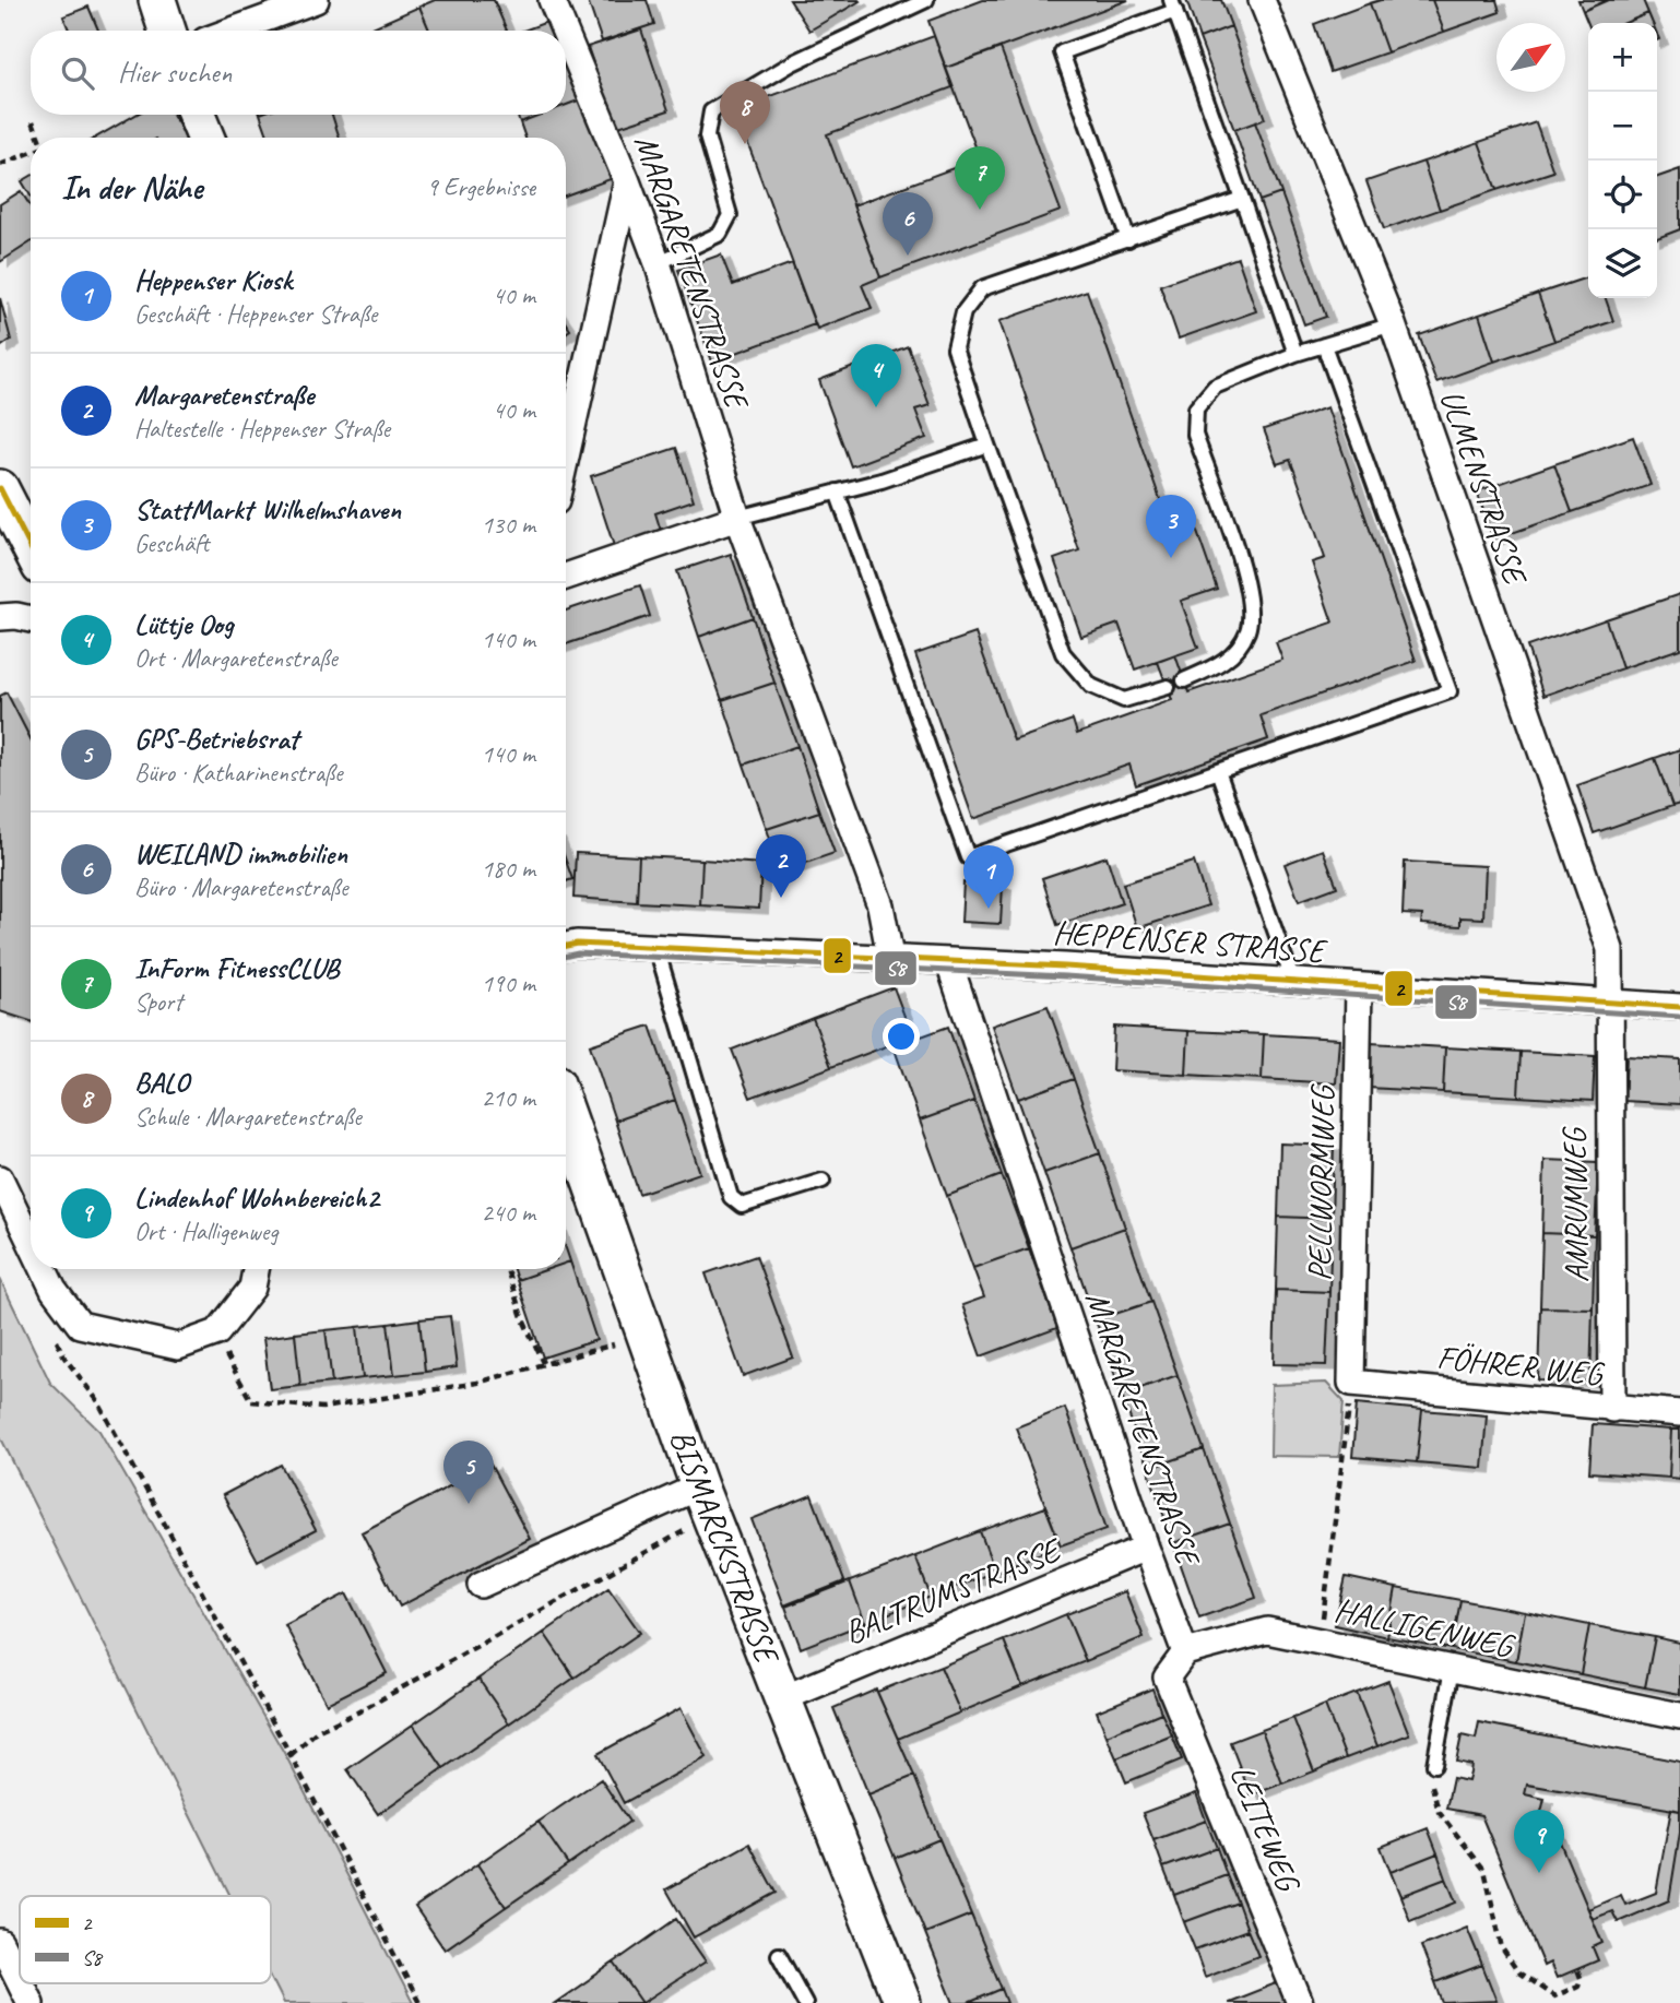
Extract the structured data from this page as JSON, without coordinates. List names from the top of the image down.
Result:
{
  "streets": {
    "main road": ["BISMARCKSTRASSE"],
    "street": [
      "MARGARETENSTRASSE",
      "ULMENSTRASSE",
      "HEPPENSER STRASSE",
      "PELLWORMWEG",
      "AMRUMWEG",
      "FÖHRER WEG",
      "BALTRUMSTRASSE",
      "HALLIGENWEG",
      "LEITEWEG"
    ]
  },
  "crossings": [
    ["MARGARETENSTRASSE", "HEPPENSER STRASSE"],
    ["MARGARETENSTRASSE", "BALTRUMSTRASSE"],
    ["MARGARETENSTRASSE", "HALLIGENWEG"],
    ["MARGARETENSTRASSE", "LEITEWEG"],
    ["ULMENSTRASSE", "HEPPENSER STRASSE"],
    ["ULMENSTRASSE", "AMRUMWEG"],
    ["HEPPENSER STRASSE", "PELLWORMWEG"],
    ["HEPPENSER STRASSE", "AMRUMWEG"],
    ["PELLWORMWEG", "FÖHRER WEG"],
    ["AMRUMWEG", "FÖHRER WEG"],
    ["BISMARCKSTRASSE", "BALTRUMSTRASSE"],
    ["HALLIGENWEG", "LEITEWEG"]
  ],
  "lines": ["transit line 2", "transit line S8"],
  "legend": ["2", "S8"],
  "north": "top right",
  "page": {
    "map_buttons": ["+", "−"],
    "search": "Hier suchen",
    "pins": [
      "8",
      "7",
      "6",
      "4",
      "3",
      "2",
      "1",
      "5",
      "9"
    ],
    "heading": ["In der Nähe", "9 Ergebnisse"],
    "list": [
      {
        "mark": "1",
        "name": "Heppenser Kiosk",
        "note": "Geschäft · Heppenser Straße",
        "value": "40 m"
      },
      {
        "mark": "2",
        "name": "Margaretenstraße",
        "note": "Haltestelle · Heppenser Straße",
        "value": "40 m"
      },
      {
        "mark": "3",
        "name": "StattMarkt Wilhelmshaven",
        "note": "Geschäft",
        "value": "130 m"
      },
      {
        "mark": "4",
        "name": "Lüttje Oog",
        "note": "Ort · Margaretenstraße",
        "value": "140 m"
      },
      {
        "mark": "5",
        "name": "GPS-Betriebsrat",
        "note": "Büro · Katharinenstraße",
        "value": "140 m"
      },
      {
        "mark": "6",
        "name": "WEILAND immobilien",
        "note": "Büro · Margaretenstraße",
        "value": "180 m"
      },
      {
        "mark": "7",
        "name": "InForm FitnessCLUB",
        "note": "Sport",
        "value": "190 m"
      },
      {
        "mark": "8",
        "name": "BALO",
        "note": "Schule · Margaretenstraße",
        "value": "210 m"
      },
      {
        "mark": "9",
        "name": "Lindenhof Wohnbereich2",
        "note": "Ort · Halligenweg",
        "value": "240 m"
      }
    ]
  }
}
